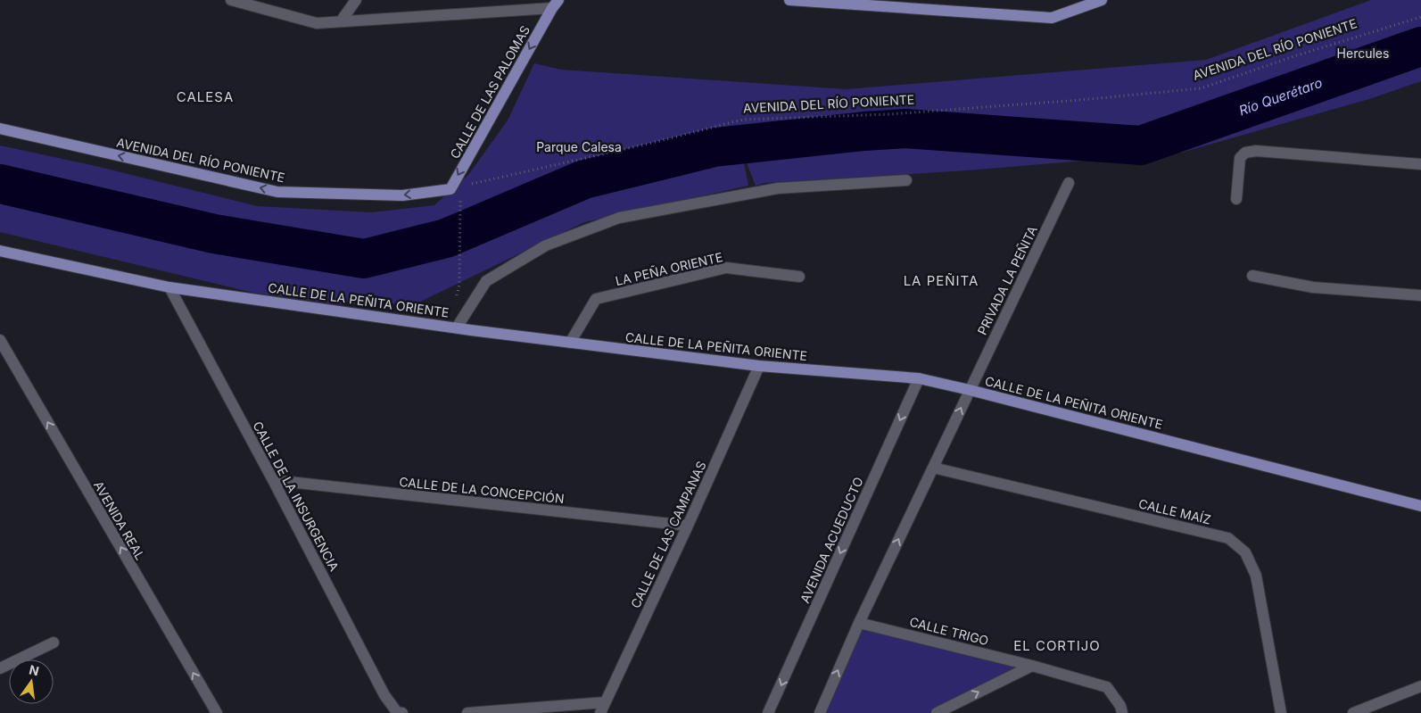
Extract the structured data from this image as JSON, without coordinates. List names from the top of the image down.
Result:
{
  "streets": {
    "main road": ["AVENIDA DEL RÍO PONIENTE", "CALLE DE LAS PALOMAS", "CALLE DE LA PEÑITA ORIENTE"],
    "street": [
      "LA PEÑA ORIENTE",
      "PRIVADA LA PEÑITA",
      "CALLE DE LA CONCEPCIÓN",
      "CALLE DE LA INSURGENCIA",
      "CALLE MAÍZ",
      "AVENIDA REAL",
      "CALLE DE LAS CAMPANAS",
      "AVENIDA ACUEDUCTO",
      "CALLE TRIGO"
    ]
  },
  "crossings": [
    ["AVENIDA DEL RÍO PONIENTE", "CALLE DE LAS PALOMAS"],
    ["LA PEÑA ORIENTE", "CALLE DE LA PEÑITA ORIENTE"],
    ["PRIVADA LA PEÑITA", "CALLE DE LA PEÑITA ORIENTE"],
    ["CALLE DE LA PEÑITA ORIENTE", "CALLE DE LA INSURGENCIA"],
    ["CALLE DE LA PEÑITA ORIENTE", "CALLE DE LAS CAMPANAS"],
    ["CALLE DE LA PEÑITA ORIENTE", "AVENIDA ACUEDUCTO"],
    ["CALLE DE LA CONCEPCIÓN", "CALLE DE LA INSURGENCIA"],
    ["CALLE DE LA CONCEPCIÓN", "CALLE DE LAS CAMPANAS"]
  ],
  "one_way": ["CALLE DE LAS PALOMAS", "AVENIDA REAL"],
  "districts": ["CALESA", "LA PEÑITA", "EL CORTIJO"],
  "water": ["Río Querétaro"],
  "parks": ["Hercules", "Parque Calesa"],
  "north": "top"
}
